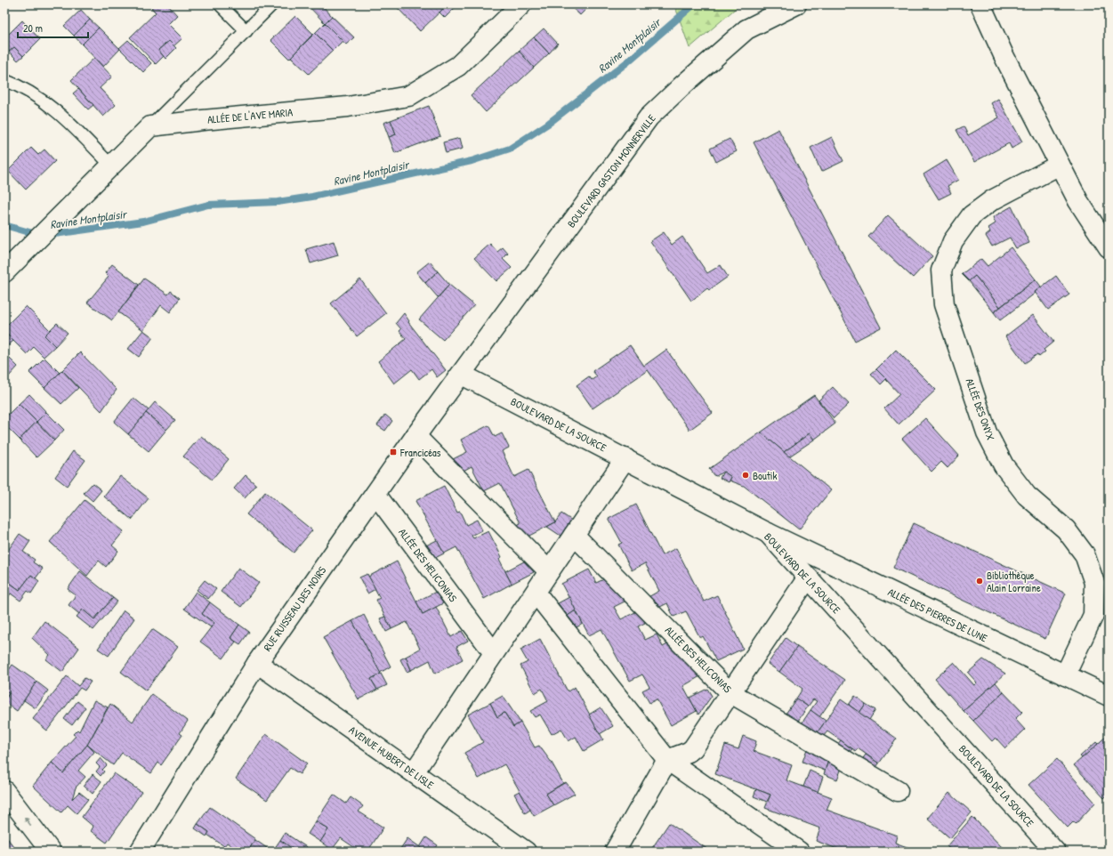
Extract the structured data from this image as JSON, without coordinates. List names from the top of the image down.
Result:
{
  "streets": {
    "street": [
      "ALLÉE DE L'AVE MARIA",
      "BOULEVARD GASTON MONNERVILLE",
      "ALLÉE DES ONYX",
      "BOULEVARD DE LA SOURCE",
      "ALLÉE DES HELICONIAS",
      "RUE RUISSEAU DES NOIRS",
      "ALLÉE DES PIERRES DE LUNE",
      "AVENUE HUBERT DE LISLE"
    ]
  },
  "crossings": [
    ["BOULEVARD GASTON MONNERVILLE", "BOULEVARD DE LA SOURCE"],
    ["BOULEVARD GASTON MONNERVILLE", "RUE RUISSEAU DES NOIRS"],
    ["ALLÉE DES ONYX", "ALLÉE DES PIERRES DE LUNE"],
    ["BOULEVARD DE LA SOURCE", "RUE RUISSEAU DES NOIRS"],
    ["BOULEVARD DE LA SOURCE", "ALLÉE DES PIERRES DE LUNE"],
    ["ALLÉE DES HELICONIAS", "RUE RUISSEAU DES NOIRS"],
    ["RUE RUISSEAU DES NOIRS", "AVENUE HUBERT DE LISLE"]
  ],
  "water": ["Ravine Montplaisir"],
  "places": {
    "transit": ["Francicéas"],
    "other": ["Boutik", "Bibliothèque Alain Lorraine"]
  },
  "scale_bar": "20 m"
}
